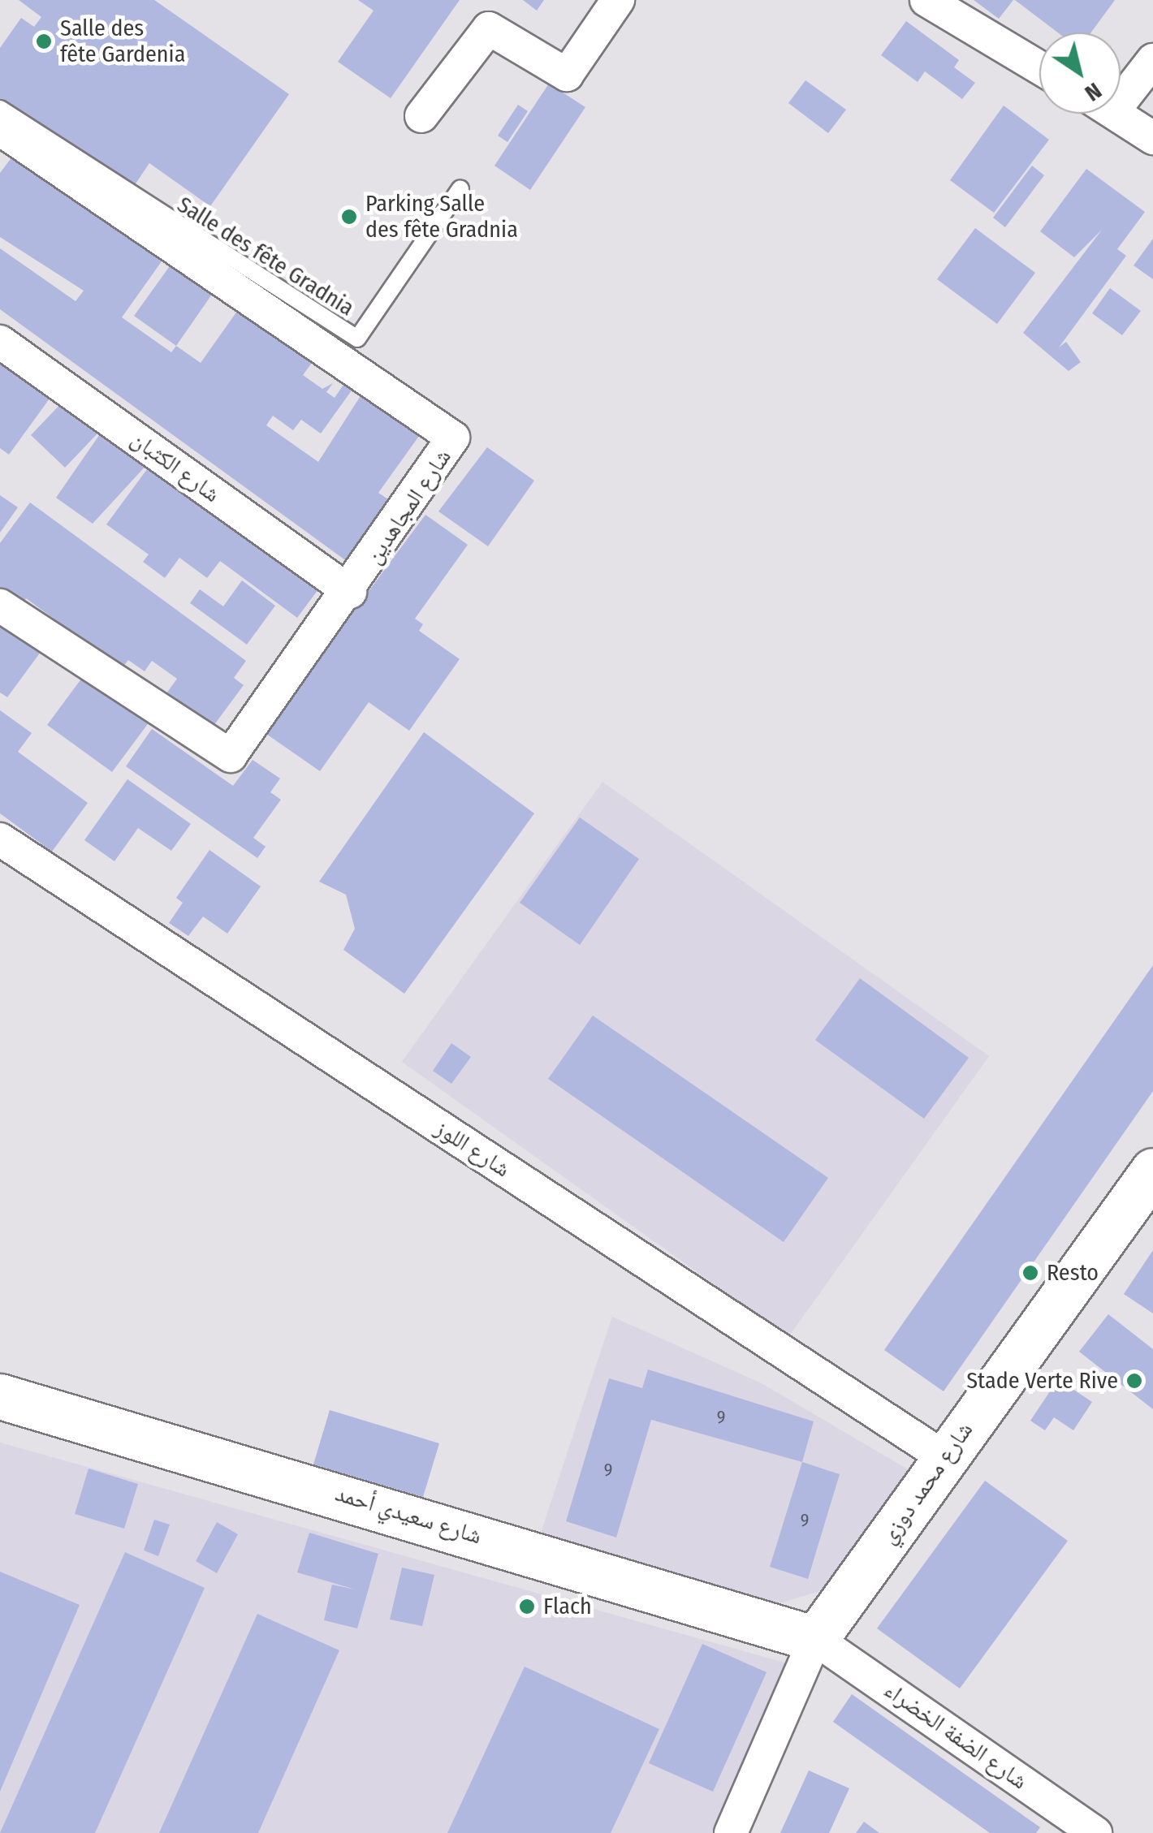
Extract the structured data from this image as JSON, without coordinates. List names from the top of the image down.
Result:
{
  "streets": {
    "street": [
      "شارع الكثبان",
      "شارع المجاهدين",
      "شارع اللوز",
      "شارع محمد دوزي",
      "شارع سعيدي أحمد",
      "شارع الضفة الخضراء"
    ],
    "lane": ["Salle des fête Gradnia"]
  },
  "crossings": [
    ["شارع الكثبان", "شارع المجاهدين"],
    ["شارع اللوز", "شارع محمد دوزي"],
    ["شارع محمد دوزي", "شارع سعيدي أحمد"],
    ["شارع محمد دوزي", "شارع الضفة الخضراء"],
    ["شارع سعيدي أحمد", "شارع الضفة الخضراء"]
  ],
  "places": [
    "Salle des fête Gardenia",
    "Parking Salle des fête Gradnia",
    "Resto",
    "Stade Verte Rive",
    "Flach"
  ],
  "house_numbers": ["9", "9", "9"],
  "north": "bottom right"
}
